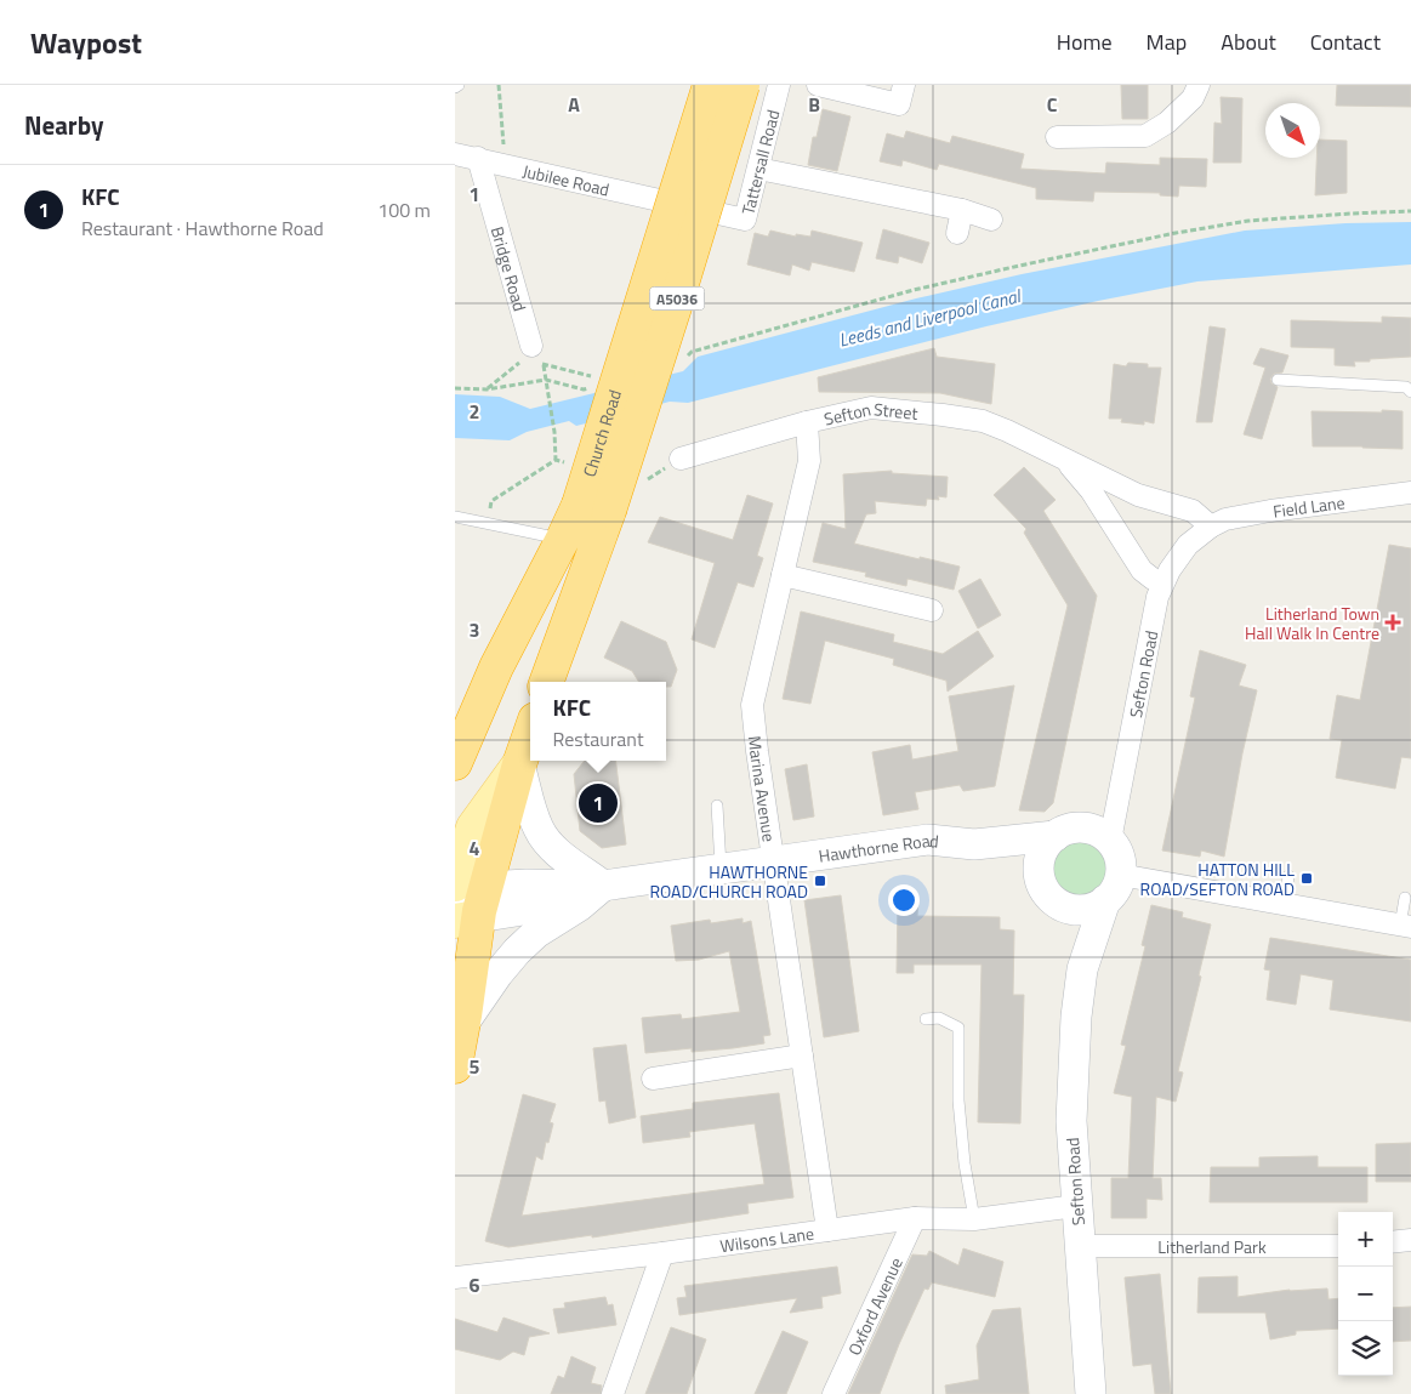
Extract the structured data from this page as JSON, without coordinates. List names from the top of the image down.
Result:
{
  "streets": {
    "highway": ["A5036", "Church Road"],
    "main road": ["Sefton Road", "Hawthorne Road"],
    "street": [
      "Tattersall Road",
      "Jubilee Road",
      "Bridge Road",
      "Sefton Street",
      "Field Lane",
      "Marina Avenue",
      "Wilsons Lane",
      "Litherland Park",
      "Oxford Avenue"
    ]
  },
  "crossings": [
    ["Tattersall Road", "Jubilee Road"],
    ["Jubilee Road", "Bridge Road"],
    ["Sefton Street", "Field Lane"],
    ["Sefton Street", "Sefton Road"],
    ["Sefton Street", "Marina Avenue"],
    ["Field Lane", "Sefton Road"],
    ["Sefton Road", "Hawthorne Road"],
    ["Sefton Road", "Wilsons Lane"],
    ["Sefton Road", "Litherland Park"],
    ["Marina Avenue", "Hawthorne Road"],
    ["Marina Avenue", "Wilsons Lane"],
    ["Wilsons Lane", "Oxford Avenue"]
  ],
  "water": ["Leeds and Liverpool Canal"],
  "places": {
    "health": ["Litherland Town Hall Walk In Centre"],
    "transit": ["HATTON HILL ROAD/SEFTON ROAD", "HAWTHORNE ROAD/CHURCH ROAD"]
  },
  "north": "bottom right",
  "page": {
    "header": "Waypost",
    "nav": [
      "Home",
      "Map",
      "About",
      "Contact"
    ],
    "heading": "Nearby",
    "list": [
      {
        "mark": "1",
        "name": "KFC",
        "note": "Restaurant · Hawthorne Road",
        "value": "100 m"
      }
    ],
    "popup": ["KFC", "Restaurant"],
    "pins": "1",
    "map_buttons": ["+", "−"]
  },
  "grid": {
    "columns": ["A", "B", "C"],
    "rows": [
      "1",
      "2",
      "3",
      "4",
      "5",
      "6"
    ]
  }
}
